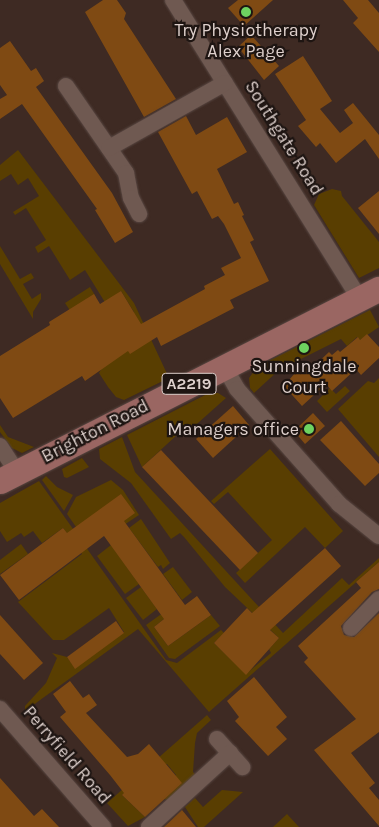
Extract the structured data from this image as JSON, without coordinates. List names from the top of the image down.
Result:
{
  "streets": {
    "main road": ["A2219", "Brighton Road"],
    "street": ["Southgate Road", "Perryfield Road"]
  },
  "crossings": [
    ["Southgate Road", "Brighton Road"]
  ],
  "places": ["Try Physiotherapy Alex Page", "Sunningdale Court", "Managers office"]
}
